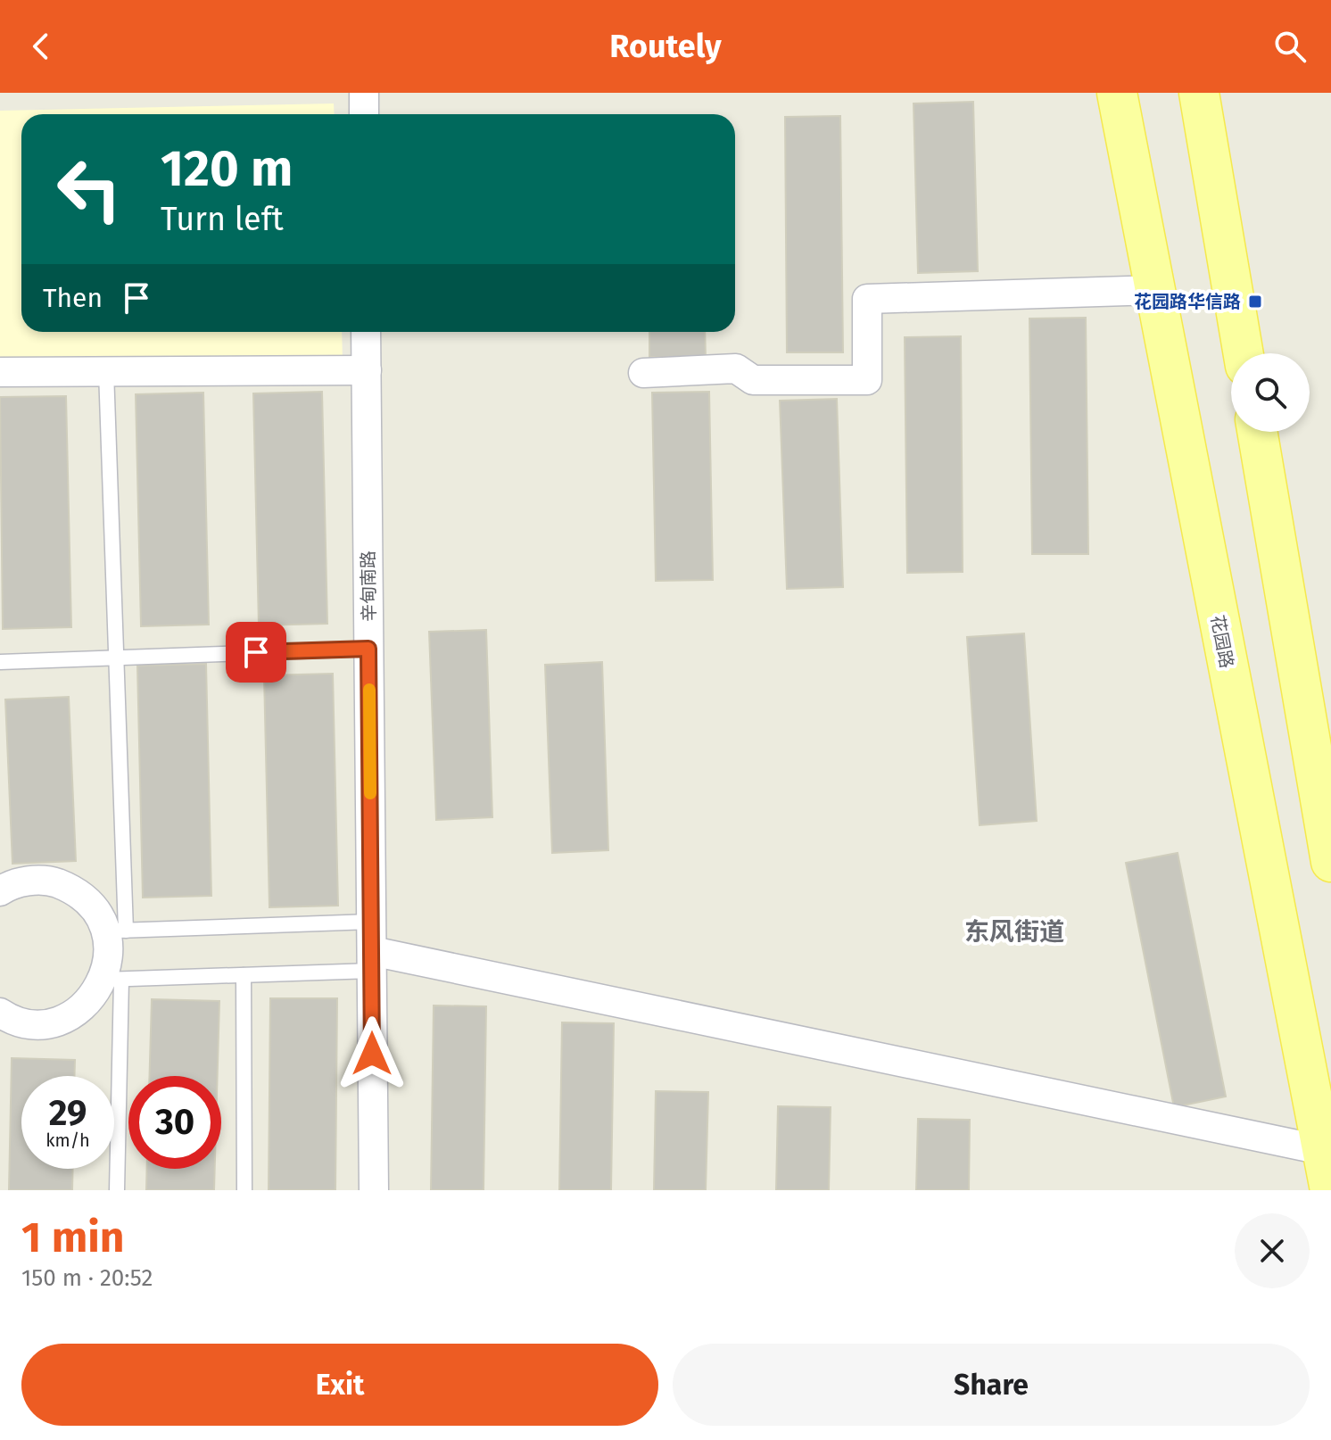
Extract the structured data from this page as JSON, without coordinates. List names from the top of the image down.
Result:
{
  "streets": {
    "main road": ["花园路"],
    "street": ["辛甸南路"]
  },
  "districts": ["东风街道"],
  "places": {
    "transit": ["花园路华信路"]
  },
  "page": {
    "header": "Routely",
    "turn": ["120 m", "Turn left"],
    "then": "Then",
    "speed": "29 km/h",
    "limit": "30",
    "heading": ["1 min", "150 m · 20:52"],
    "buttons": ["Exit", "Share"]
  }
}
